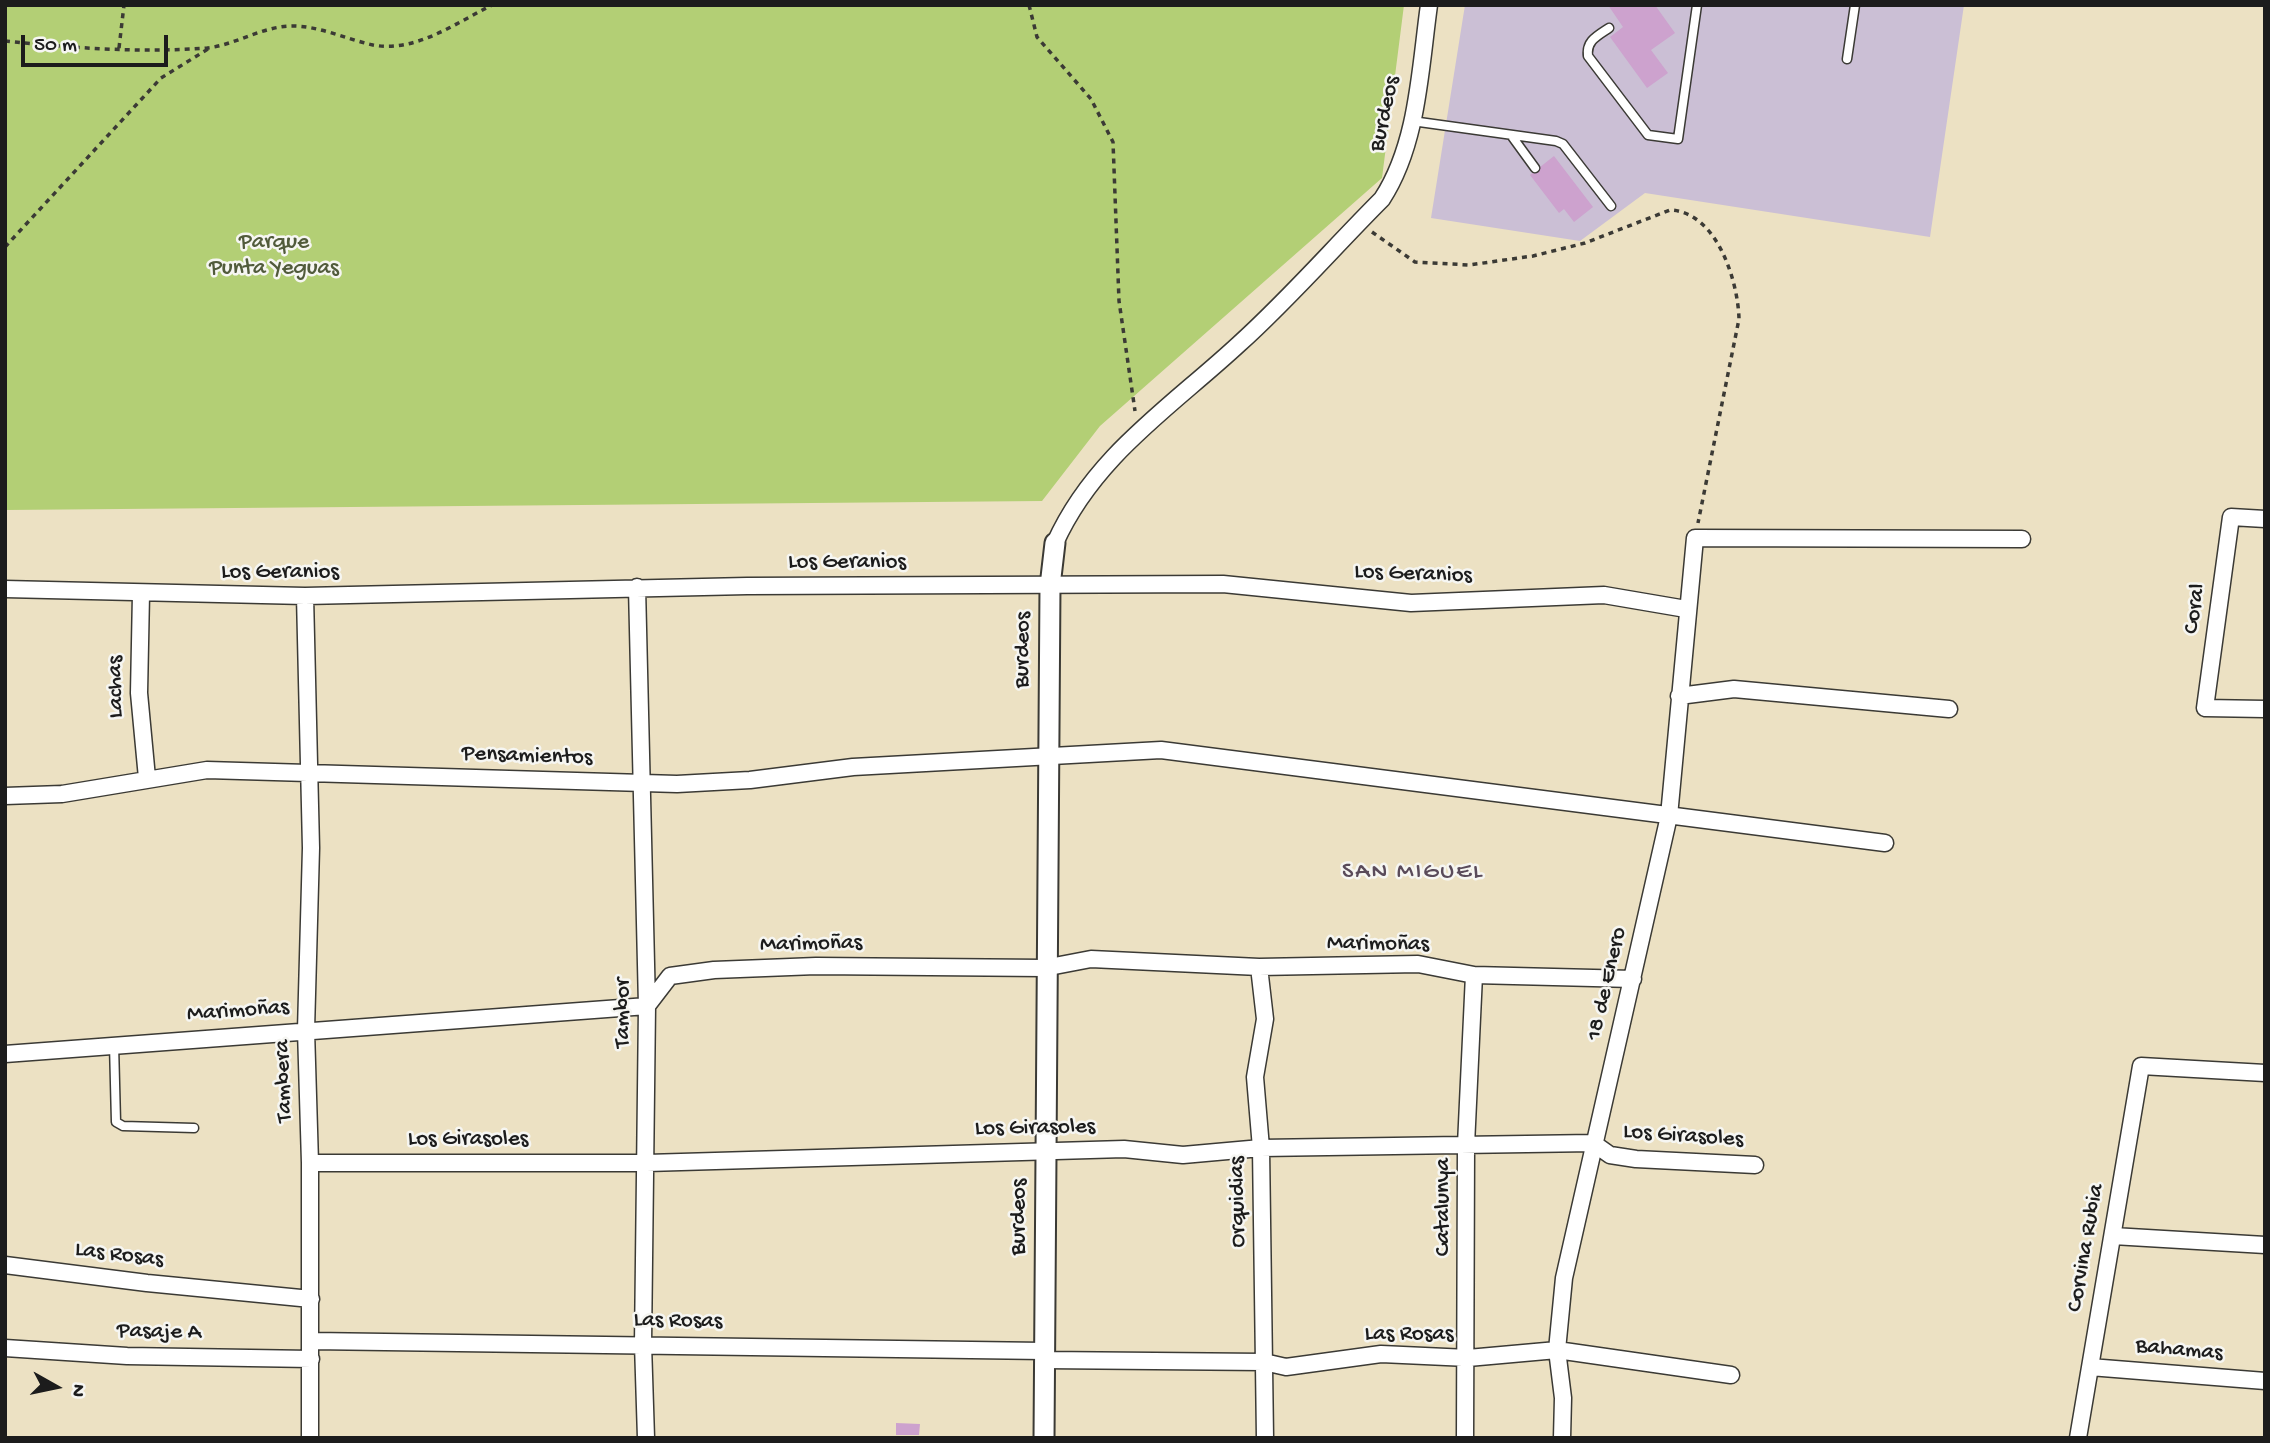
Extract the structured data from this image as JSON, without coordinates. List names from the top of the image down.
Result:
{
  "streets": {
    "street": [
      "Burdeos",
      "Los Geranios",
      "Coral",
      "Lachas",
      "Pensamientos",
      "Marimoñas",
      "18 de Enero",
      "Tambor",
      "Tambera",
      "Los Girasoles",
      "Orquidias",
      "Catalunya",
      "Corvina Rubia",
      "Las Rosas",
      "Pasaje A",
      "Bahamas"
    ]
  },
  "crossings": [
    ["Burdeos", "Los Geranios"],
    ["Burdeos", "Pensamientos"],
    ["Burdeos", "Marimoñas"],
    ["Burdeos", "Los Girasoles"],
    ["Burdeos", "Las Rosas"],
    ["Los Geranios", "Lachas"],
    ["Los Geranios", "18 de Enero"],
    ["Los Geranios", "Tambor"],
    ["Los Geranios", "Tambera"],
    ["Lachas", "Pensamientos"],
    ["Pensamientos", "18 de Enero"],
    ["Pensamientos", "Tambor"],
    ["Pensamientos", "Tambera"],
    ["Marimoñas", "18 de Enero"],
    ["Marimoñas", "Tambor"],
    ["Marimoñas", "Tambera"],
    ["Marimoñas", "Orquidias"],
    ["Marimoñas", "Catalunya"],
    ["18 de Enero", "Los Girasoles"],
    ["18 de Enero", "Las Rosas"],
    ["Tambor", "Los Girasoles"],
    ["Tambor", "Las Rosas"],
    ["Tambera", "Los Girasoles"],
    ["Tambera", "Las Rosas"],
    ["Tambera", "Pasaje A"],
    ["Los Girasoles", "Orquidias"],
    ["Los Girasoles", "Catalunya"],
    ["Orquidias", "Las Rosas"],
    ["Catalunya", "Las Rosas"],
    ["Corvina Rubia", "Bahamas"]
  ],
  "districts": ["SAN MIGUEL"],
  "parks": ["Parque Punta Yeguas"],
  "scale_bar": "50 m",
  "north": "right"
}
